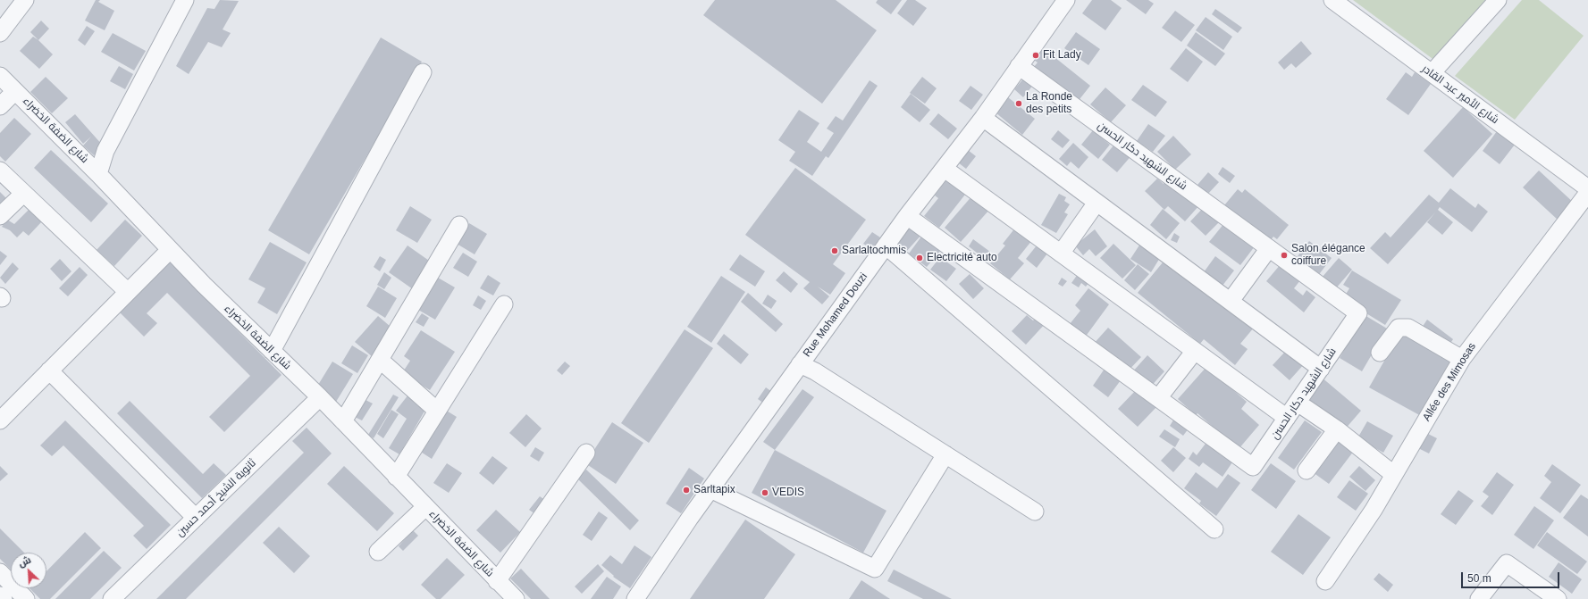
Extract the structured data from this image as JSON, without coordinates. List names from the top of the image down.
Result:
{
  "streets": {
    "street": [
      "شارع الأمير عبد القادر",
      "شارع الضفة الخضراء",
      "شارع الشهيد دكار الحسن",
      "Rue Mohamed Douzi",
      "Allée des Mimosas",
      "ثانوية الشيخ أحمد حسين"
    ]
  },
  "crossings": [
    ["شارع الضفة الخضراء", "ثانوية الشيخ أحمد حسين"],
    ["شارع الشهيد دكار الحسن", "Rue Mohamed Douzi"]
  ],
  "places": [
    "Fit Lady",
    "La Ronde des petits",
    "Sarlaltochmis",
    "Salon élégance coiffure",
    "Electricité auto",
    "Sarltapix",
    "VEDIS"
  ],
  "scale_bar": "50 m",
  "north": "top left"
}
